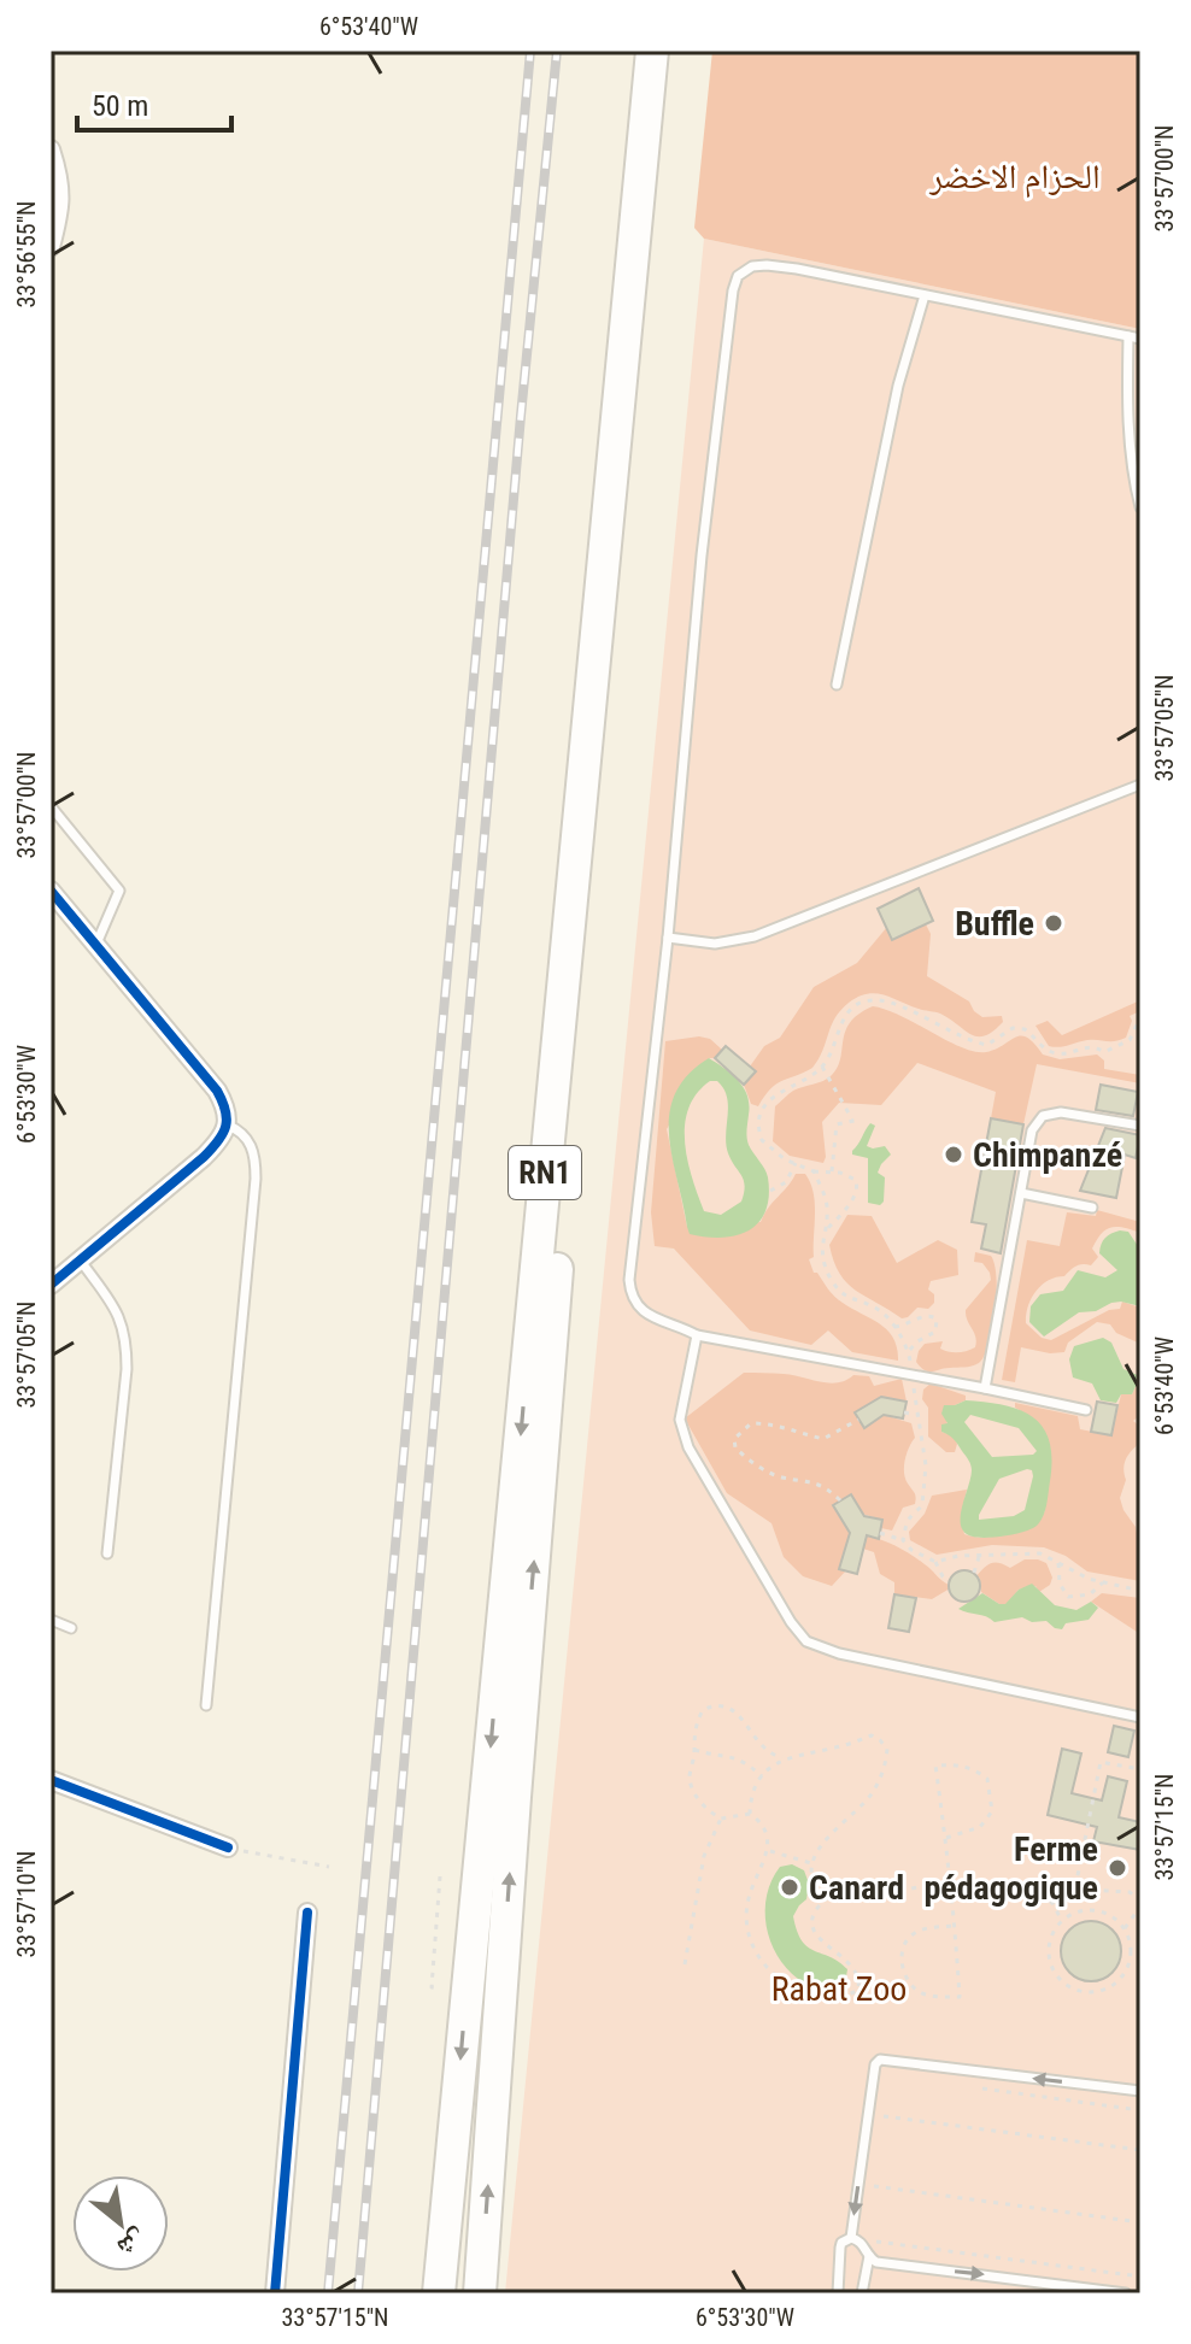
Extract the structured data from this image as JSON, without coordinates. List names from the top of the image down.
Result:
{
  "streets": {
    "highway": ["RN1"]
  },
  "parks": ["الحزام الاخضر", "Rabat Zoo"],
  "places": [
    "Buffle",
    "Chimpanzé",
    "Ferme pédagogique",
    "Canard"
  ],
  "scale_bar": "50 m",
  "north": "bottom right",
  "coordinates": [
    "6°53'40\"W",
    "33°57'00\"N",
    "33°56'55\"N",
    "33°57'05\"N",
    "6°53'30\"W",
    "33°57'15\"N",
    "33°57'10\"N"
  ]
}
